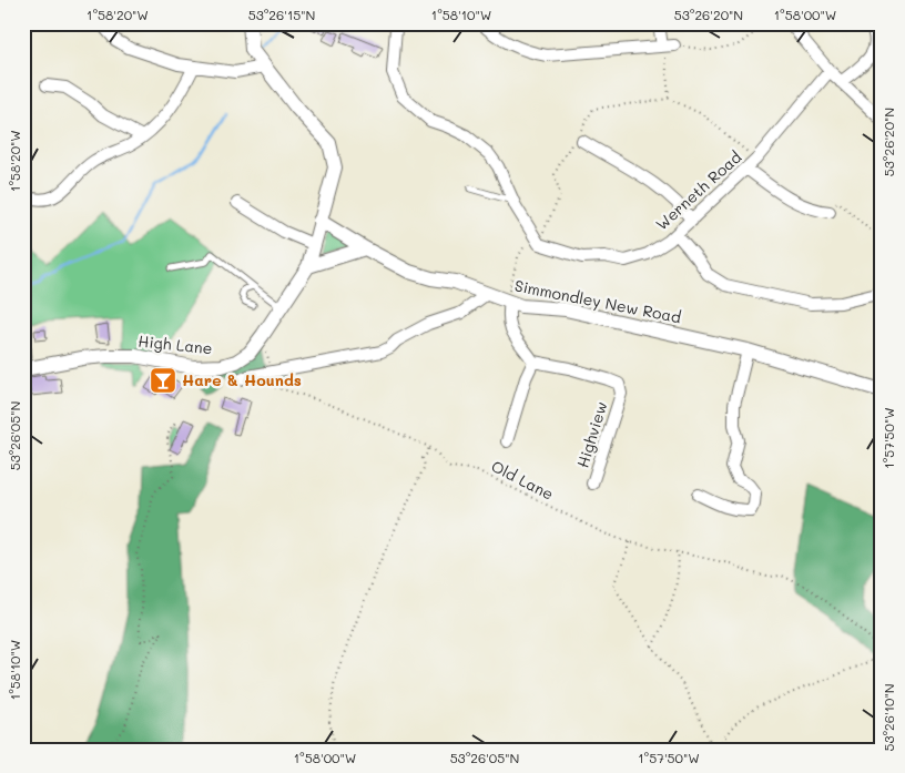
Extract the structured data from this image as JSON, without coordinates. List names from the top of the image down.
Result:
{
  "streets": {
    "street": [
      "Werneth Road",
      "Simmondley New Road",
      "High Lane",
      "Highview"
    ],
    "path": ["Old Lane"]
  },
  "places": {
    "bar": ["Hare & Hounds"]
  },
  "coordinates": [
    "1°58'20\"W",
    "53°26'15\"N",
    "1°58'10\"W",
    "53°26'20\"N",
    "1°58'00\"W",
    "53°26'05\"N",
    "1°57'50\"W",
    "53°26'10\"N"
  ]
}
